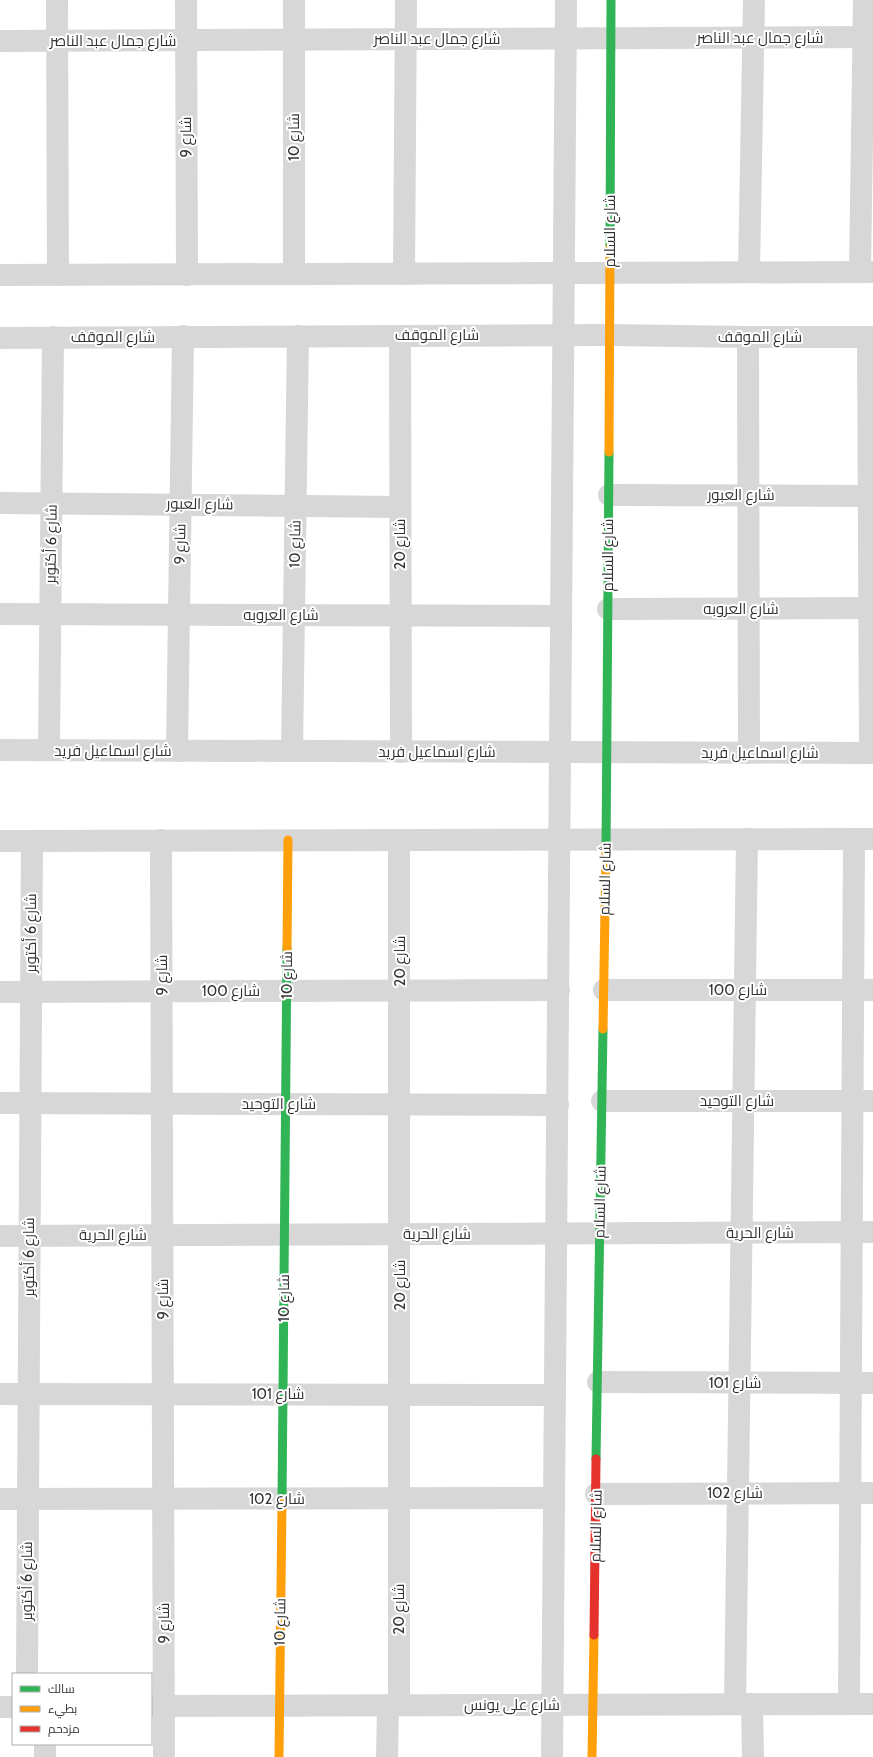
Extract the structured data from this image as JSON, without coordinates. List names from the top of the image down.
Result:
{
  "streets": {
    "street": [
      "شارع جمال عبد الناصر",
      "شارع 9",
      "شارع 10",
      "شارع السلام",
      "شارع الموقف",
      "شارع العبور",
      "شارع 6 أكتوبر",
      "شارع 20",
      "شارع العروبه",
      "شارع اسماعيل فريد",
      "شارع 100",
      "شارع التوحيد",
      "شارع الحرية",
      "شارع 101",
      "شارع 102",
      "شارع على يونس"
    ]
  },
  "crossings": [
    ["شارع جمال عبد الناصر", "شارع 9"],
    ["شارع جمال عبد الناصر", "شارع 10"],
    ["شارع جمال عبد الناصر", "شارع السلام"],
    ["شارع 9", "شارع الموقف"],
    ["شارع 9", "شارع العبور"],
    ["شارع 9", "شارع العروبه"],
    ["شارع 9", "شارع اسماعيل فريد"],
    ["شارع 9", "شارع 100"],
    ["شارع 9", "شارع التوحيد"],
    ["شارع 9", "شارع الحرية"],
    ["شارع 9", "شارع 101"],
    ["شارع 9", "شارع 102"],
    ["شارع 9", "شارع على يونس"],
    ["شارع 10", "شارع الموقف"],
    ["شارع 10", "شارع العبور"],
    ["شارع 10", "شارع العروبه"],
    ["شارع 10", "شارع اسماعيل فريد"],
    ["شارع 10", "شارع 100"],
    ["شارع 10", "شارع التوحيد"],
    ["شارع 10", "شارع الحرية"],
    ["شارع 10", "شارع 101"],
    ["شارع 10", "شارع 102"],
    ["شارع 10", "شارع على يونس"],
    ["شارع السلام", "شارع الموقف"],
    ["شارع السلام", "شارع العبور"],
    ["شارع السلام", "شارع العروبه"],
    ["شارع السلام", "شارع اسماعيل فريد"],
    ["شارع السلام", "شارع 100"],
    ["شارع السلام", "شارع التوحيد"],
    ["شارع السلام", "شارع الحرية"],
    ["شارع السلام", "شارع 101"],
    ["شارع السلام", "شارع 102"],
    ["شارع السلام", "شارع على يونس"],
    ["شارع الموقف", "شارع 6 أكتوبر"],
    ["شارع الموقف", "شارع 20"],
    ["شارع العبور", "شارع 6 أكتوبر"],
    ["شارع العبور", "شارع 20"],
    ["شارع 6 أكتوبر", "شارع العروبه"],
    ["شارع 6 أكتوبر", "شارع اسماعيل فريد"],
    ["شارع 6 أكتوبر", "شارع 100"],
    ["شارع 6 أكتوبر", "شارع التوحيد"],
    ["شارع 6 أكتوبر", "شارع الحرية"],
    ["شارع 6 أكتوبر", "شارع 101"],
    ["شارع 6 أكتوبر", "شارع 102"],
    ["شارع 20", "شارع العروبه"],
    ["شارع 20", "شارع اسماعيل فريد"],
    ["شارع 20", "شارع 100"],
    ["شارع 20", "شارع التوحيد"],
    ["شارع 20", "شارع الحرية"],
    ["شارع 20", "شارع 101"],
    ["شارع 20", "شارع 102"],
    ["شارع 20", "شارع على يونس"]
  ],
  "legend": ["سالك", "بطيء", "مزدحم"]
}
